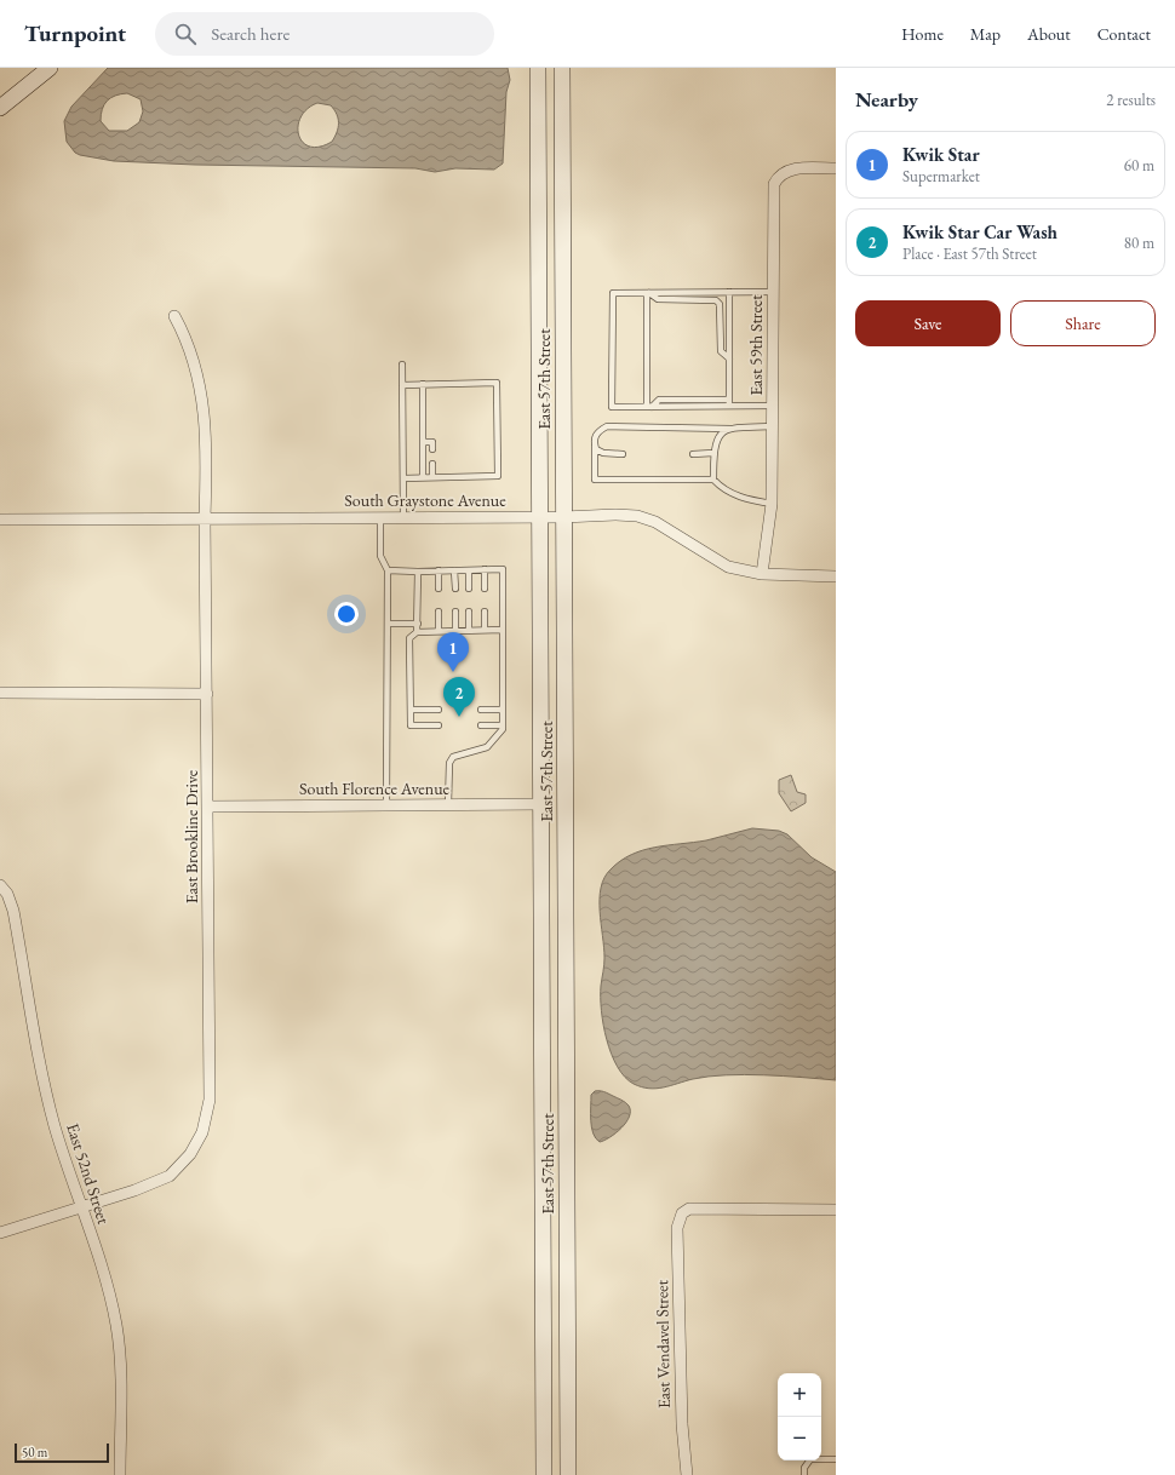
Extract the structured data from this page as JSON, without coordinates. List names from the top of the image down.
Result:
{
  "streets": {
    "main road": ["East 57th Street"],
    "street": [
      "East 59th Street",
      "South Graystone Avenue",
      "South Florence Avenue",
      "East Brookline Drive",
      "East 52nd Street",
      "East Vendavel Street"
    ]
  },
  "crossings": [
    ["East 59th Street", "South Graystone Avenue"],
    ["East 57th Street", "South Graystone Avenue"],
    ["East 57th Street", "South Florence Avenue"],
    ["South Graystone Avenue", "East Brookline Drive"],
    ["South Florence Avenue", "East Brookline Drive"],
    ["East Brookline Drive", "East 52nd Street"]
  ],
  "scale_bar": "50 m",
  "page": {
    "header": "Turnpoint",
    "search": "Search here",
    "nav": [
      "Home",
      "Map",
      "About",
      "Contact"
    ],
    "heading": ["Nearby", "2 results"],
    "list": [
      {
        "mark": "1",
        "name": "Kwik Star",
        "note": "Supermarket",
        "value": "60 m"
      },
      {
        "mark": "2",
        "name": "Kwik Star Car Wash",
        "note": "Place · East 57th Street",
        "value": "80 m"
      }
    ],
    "buttons": ["Save", "Share"],
    "pins": ["1", "2"],
    "map_buttons": ["+", "−"],
    "scale": "50 m"
  }
}
